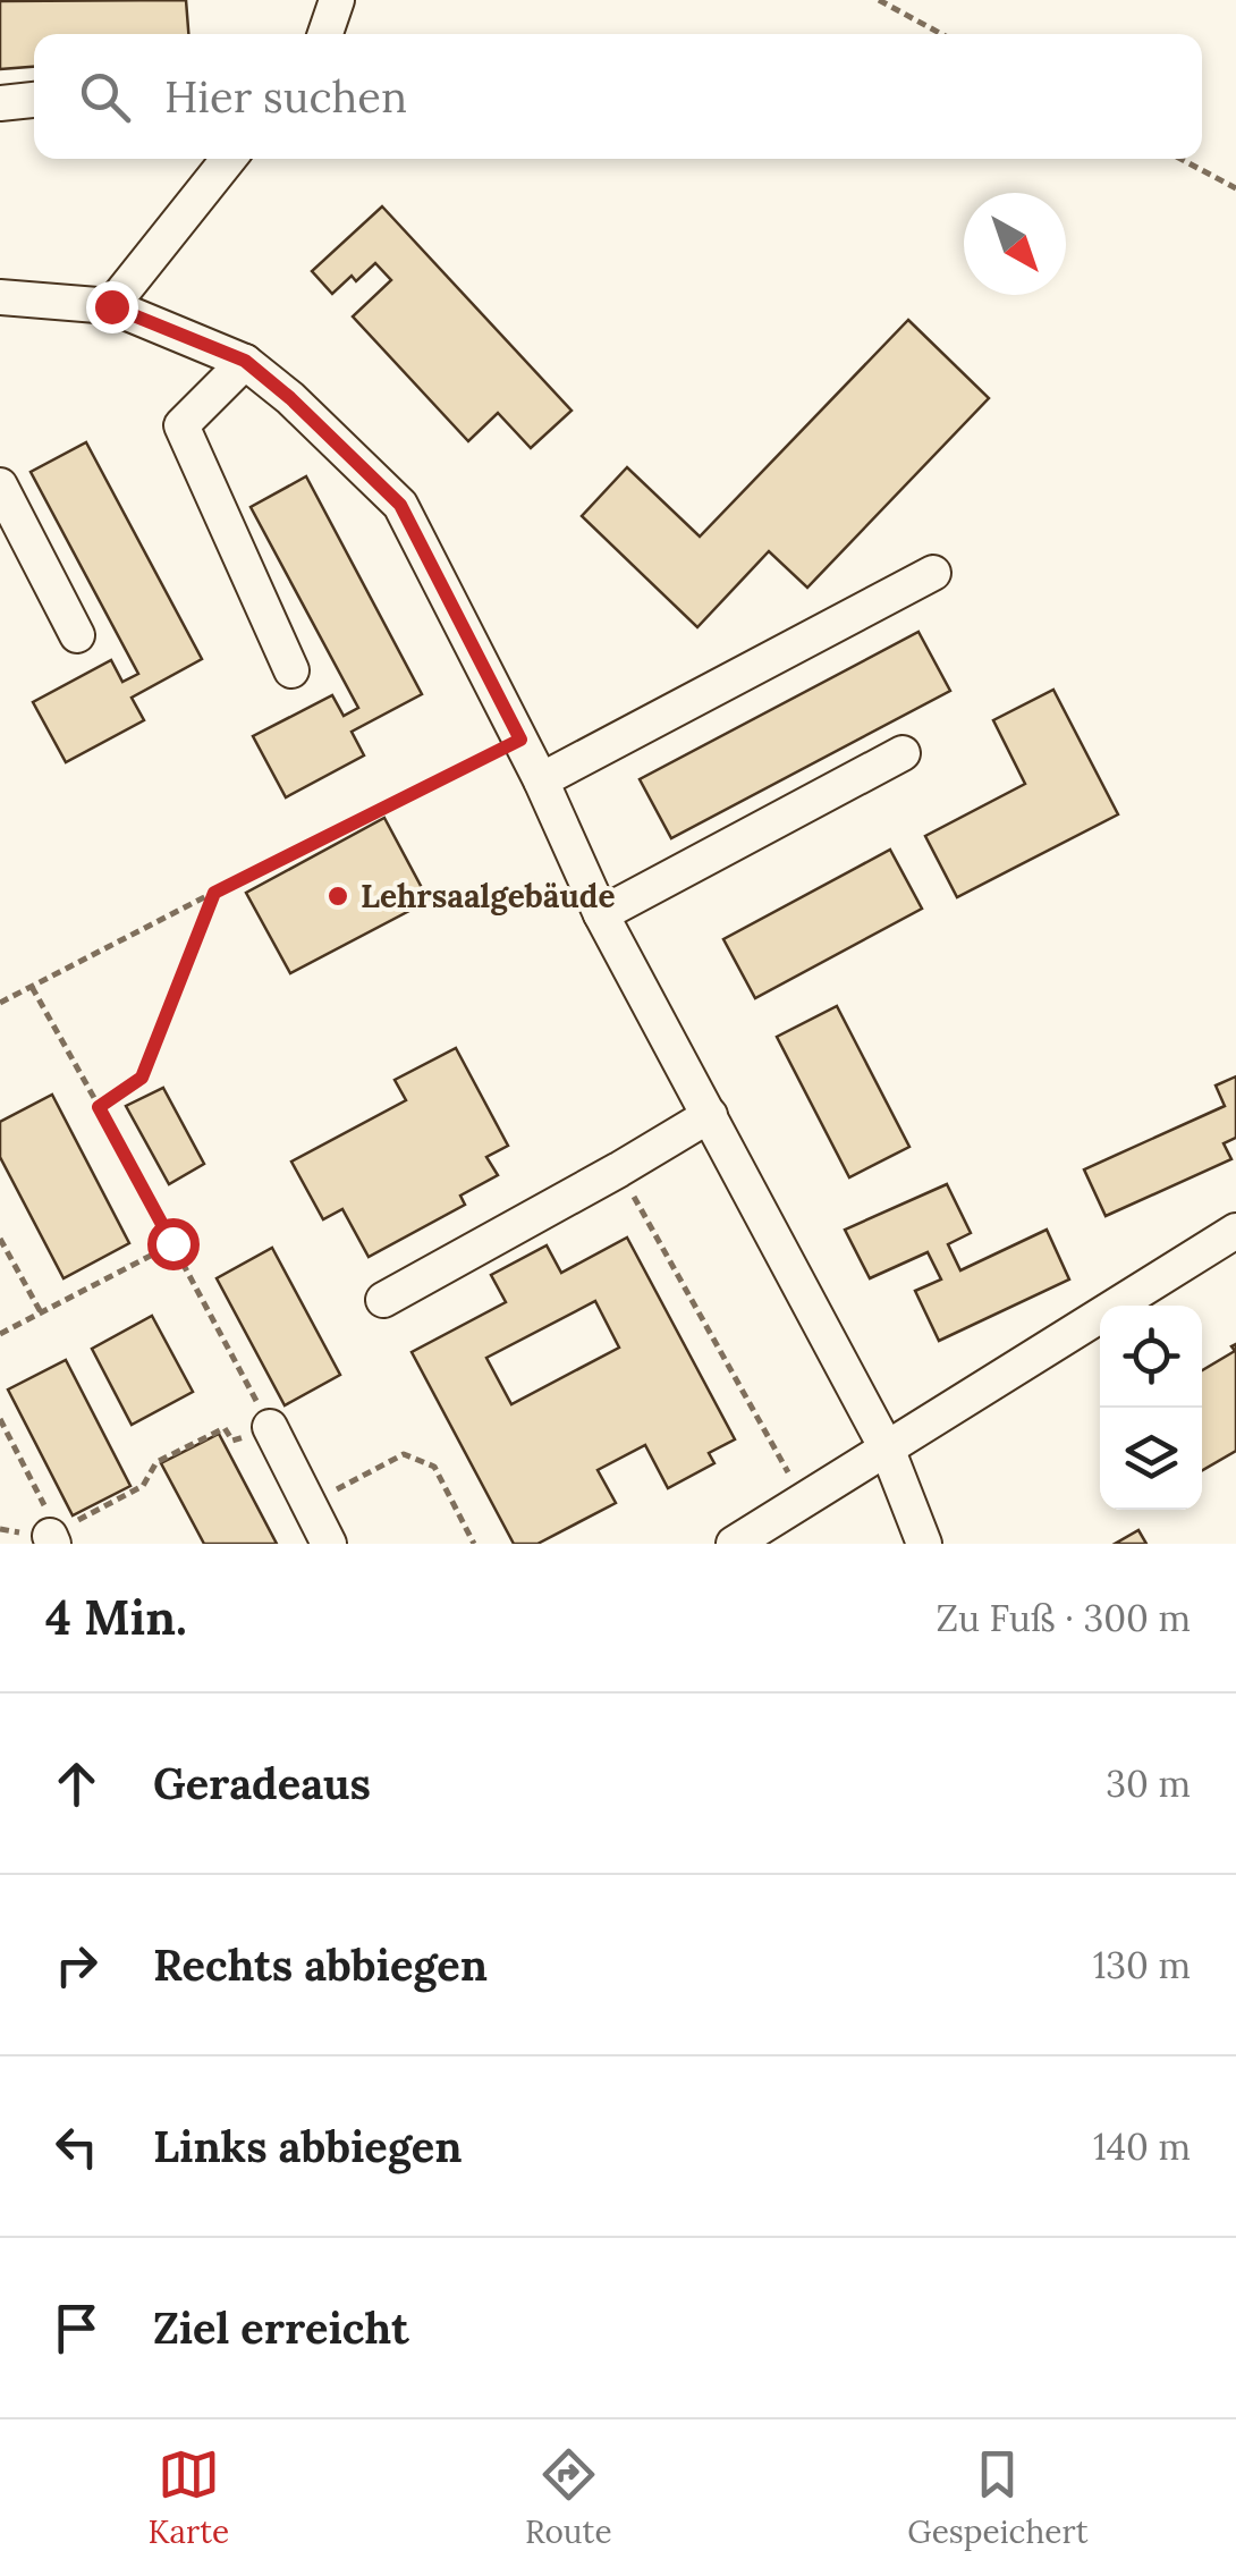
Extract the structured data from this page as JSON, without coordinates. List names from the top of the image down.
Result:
{
  "places": ["Lehrsaalgebäude"],
  "north": "bottom right",
  "page": {
    "search": "Hier suchen",
    "heading": ["4 Min.", "Zu Fuß · 300 m"],
    "list": [
      ["Geradeaus", "30 m"],
      ["Rechts abbiegen", "130 m"],
      ["Links abbiegen", "140 m"],
      "Ziel erreicht"
    ],
    "nav": ["Karte", "Route", "Gespeichert"]
  }
}
